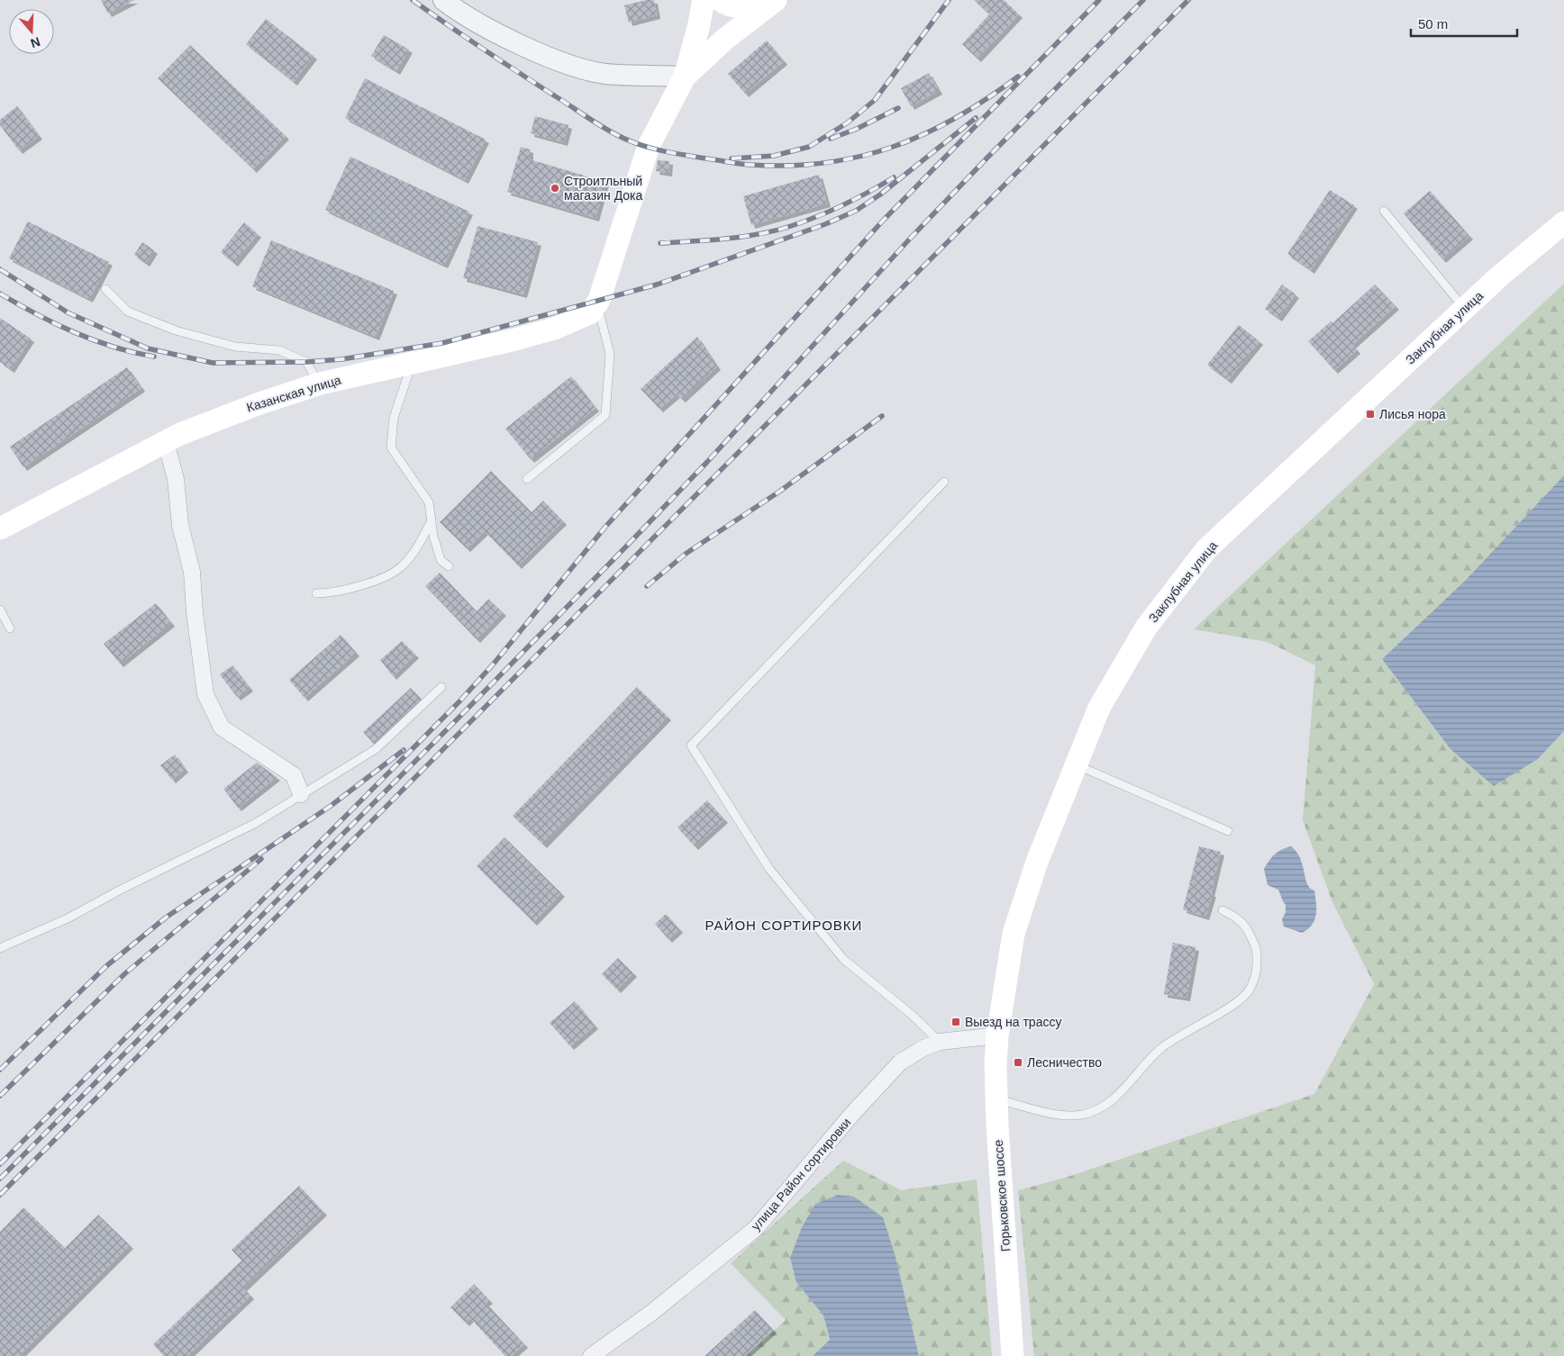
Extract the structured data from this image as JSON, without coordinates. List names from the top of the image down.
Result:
{
  "streets": {
    "main road": ["Заклубная улица", "Казанская улица", "Горьковское шоссе"],
    "street": ["улица Район сортировки"]
  },
  "crossings": [
    ["Заклубная улица", "улица Район сортировки"],
    ["Заклубная улица", "Горьковское шоссе"],
    ["улица Район сортировки", "Горьковское шоссе"]
  ],
  "districts": ["РАЙОН СОРТИРОВКИ"],
  "places": {
    "other": ["Строитльный магазин Дока"],
    "transit": ["Лисья нора", "Выезд на трассу", "Лесничество"]
  },
  "scale_bar": "50 m",
  "north": "bottom"
}
